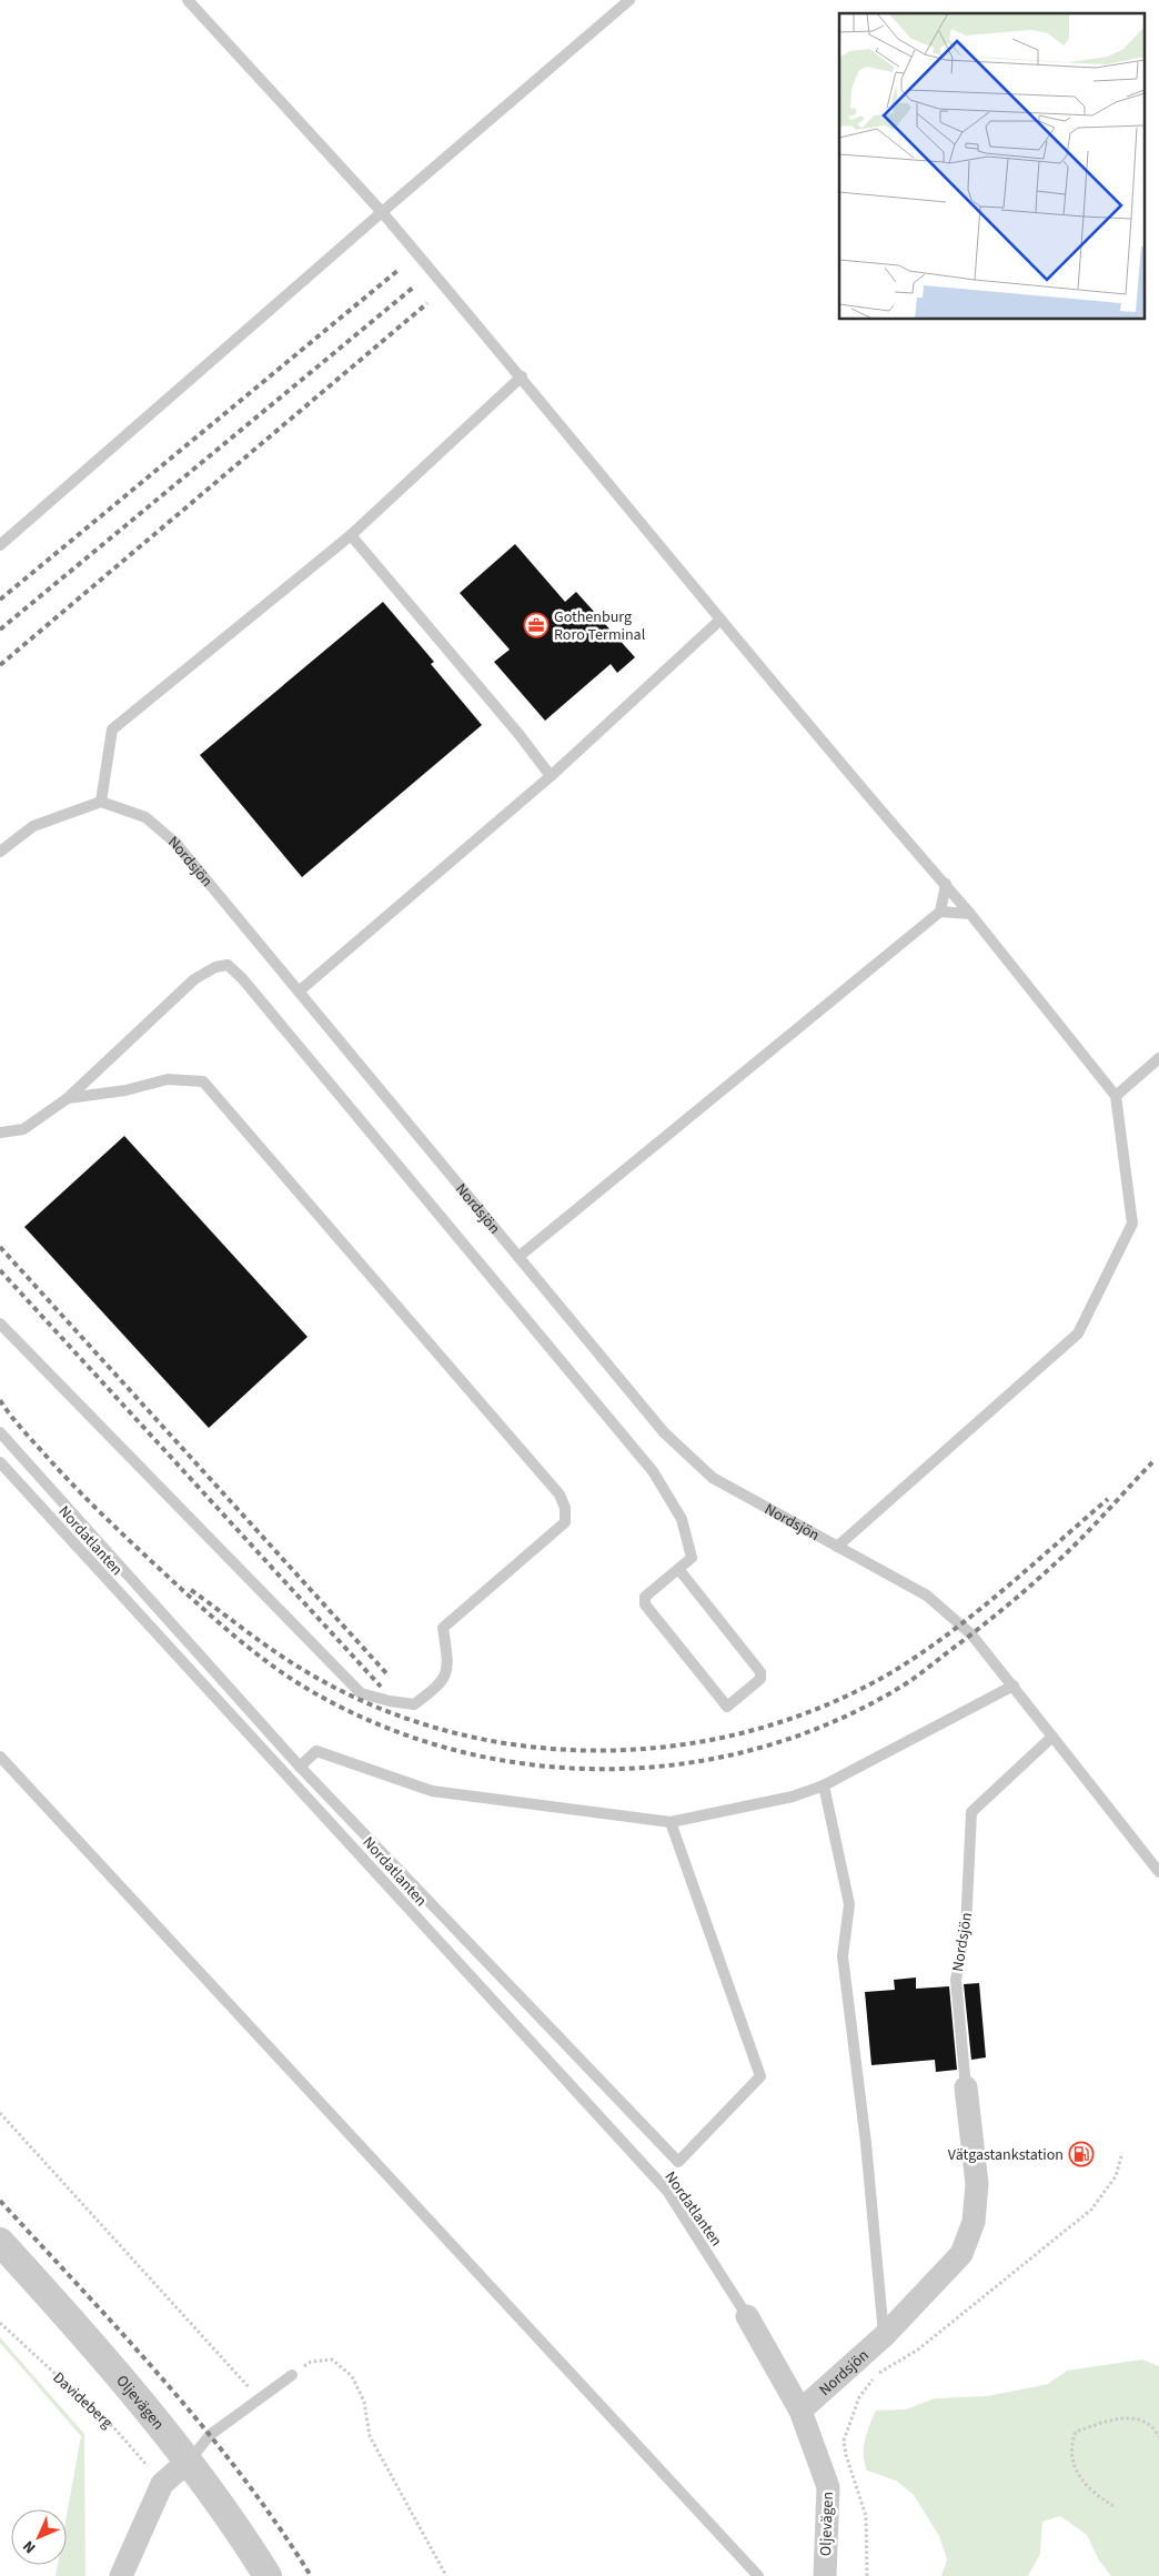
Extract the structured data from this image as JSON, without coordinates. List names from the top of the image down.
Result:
{
  "streets": {
    "street": ["Nordsjön", "Oljevägen"],
    "lane": ["Nordatlanten"],
    "path": ["Davideberg"]
  },
  "crossings": [
    ["Nordsjön", "Oljevägen"],
    ["Nordatlanten", "Oljevägen"]
  ],
  "places": {
    "office": ["Gothenburg Roro Terminal"],
    "fuel station": ["Vätgastankstation"]
  },
  "north": "bottom left"
}
